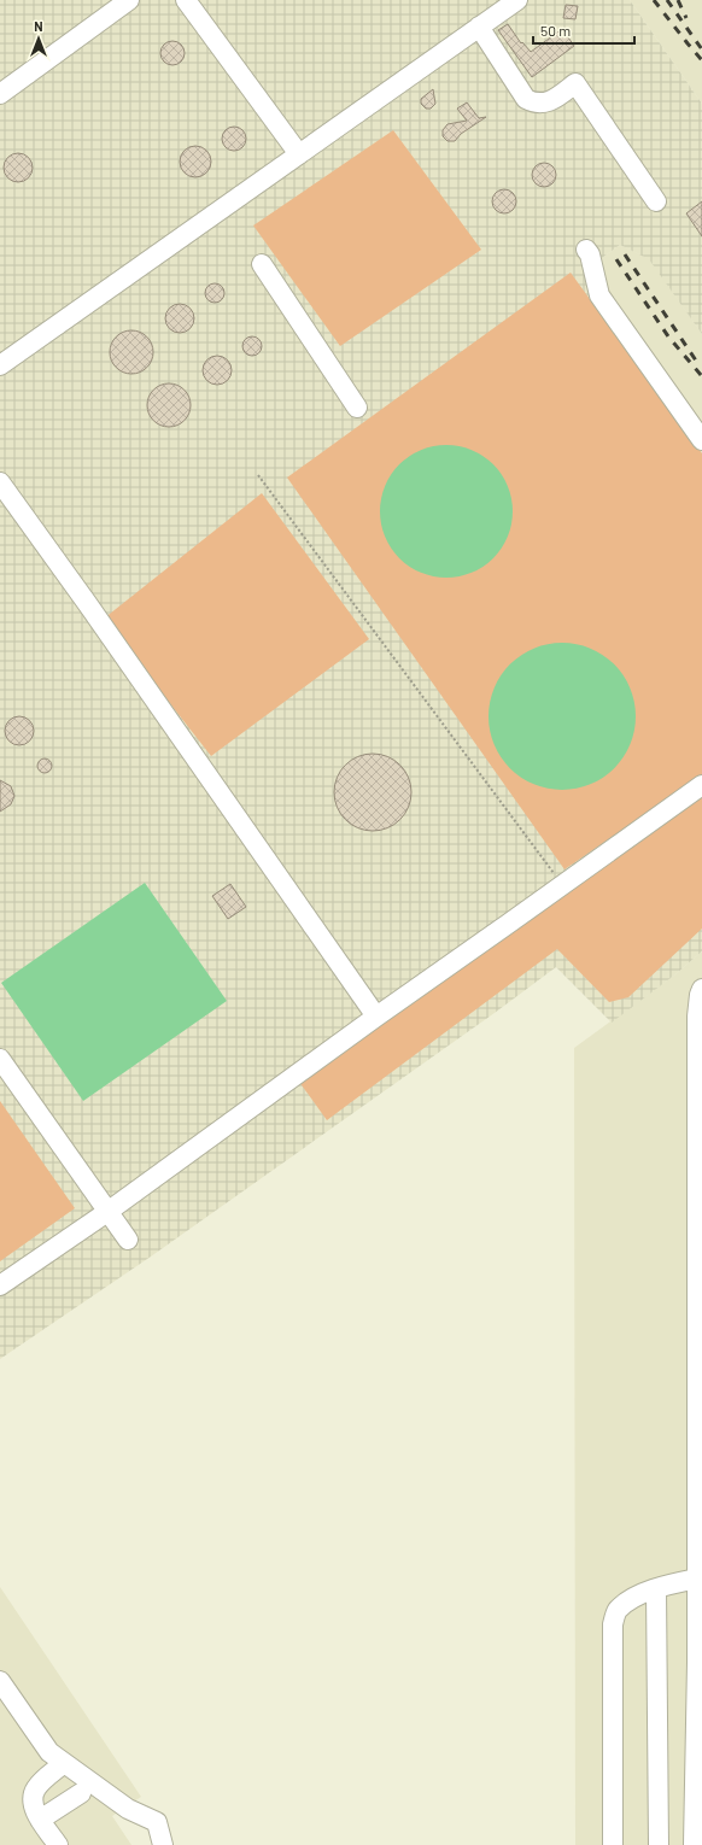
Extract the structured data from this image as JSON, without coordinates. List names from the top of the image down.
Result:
{
  "scale_bar": "50 m",
  "north": "top"
}
